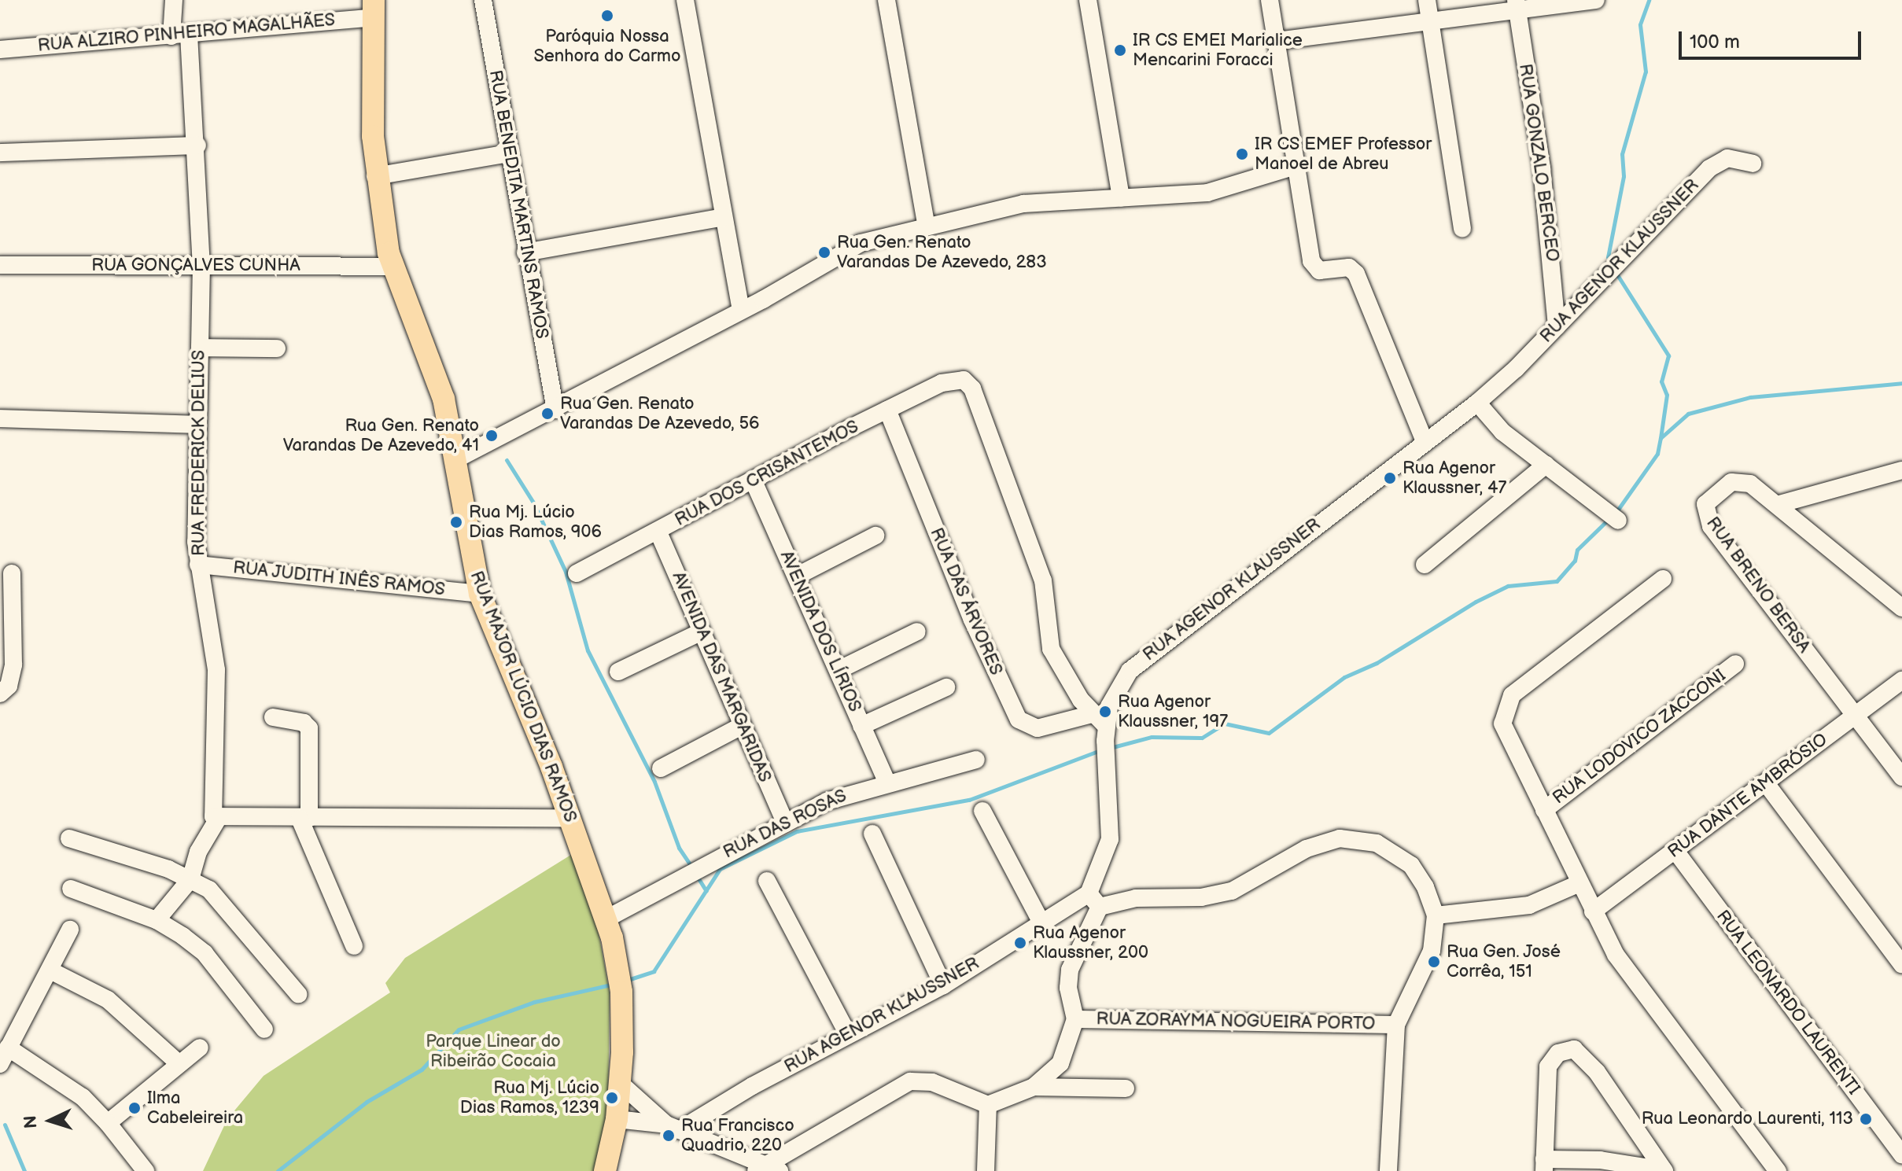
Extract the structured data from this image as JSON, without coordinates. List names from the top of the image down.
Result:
{
  "streets": {
    "main road": ["RUA MAJOR LÚCIO DIAS RAMOS"],
    "street": [
      "RUA ALZIRO PINHEIRO MAGALHÃES",
      "RUA GONZALO BERCEO",
      "RUA BENEDITA MARTINS RAMOS",
      "RUA AGENOR KLAUSSNER",
      "RUA GONÇALVES CUNHA",
      "RUA FREDERICK DELIUS",
      "RUA DOS CRISANTEMOS",
      "RUA JUDITH INÊS RAMOS",
      "RUA BRENO BERSA",
      "RUA DAS ÁRVORES",
      "AVENIDA DOS LÍRIOS",
      "AVENIDA DAS MARGARIDAS",
      "RUA LODOVICO ZACCONI",
      "RUA DANTE AMBRÓSIO",
      "RUA DAS ROSAS",
      "RUA LEONARDO LAURENTI",
      "RUA ZORAYMA NOGUEIRA PORTO"
    ]
  },
  "crossings": [
    ["RUA ALZIRO PINHEIRO MAGALHÃES", "RUA FREDERICK DELIUS"],
    ["RUA ALZIRO PINHEIRO MAGALHÃES", "RUA MAJOR LÚCIO DIAS RAMOS"],
    ["RUA GONZALO BERCEO", "RUA AGENOR KLAUSSNER"],
    ["RUA AGENOR KLAUSSNER", "RUA DOS CRISANTEMOS"],
    ["RUA AGENOR KLAUSSNER", "RUA DAS ÁRVORES"],
    ["RUA GONÇALVES CUNHA", "RUA FREDERICK DELIUS"],
    ["RUA GONÇALVES CUNHA", "RUA MAJOR LÚCIO DIAS RAMOS"],
    ["RUA FREDERICK DELIUS", "RUA JUDITH INÊS RAMOS"],
    ["RUA DOS CRISANTEMOS", "RUA DAS ÁRVORES"],
    ["RUA DOS CRISANTEMOS", "AVENIDA DOS LÍRIOS"],
    ["RUA DOS CRISANTEMOS", "AVENIDA DAS MARGARIDAS"],
    ["RUA JUDITH INÊS RAMOS", "RUA MAJOR LÚCIO DIAS RAMOS"],
    ["RUA BRENO BERSA", "RUA DANTE AMBRÓSIO"],
    ["AVENIDA DOS LÍRIOS", "RUA DAS ROSAS"],
    ["AVENIDA DAS MARGARIDAS", "RUA DAS ROSAS"],
    ["RUA MAJOR LÚCIO DIAS RAMOS", "RUA DAS ROSAS"],
    ["RUA DANTE AMBRÓSIO", "RUA LEONARDO LAURENTI"]
  ],
  "parks": ["Parque Linear do Ribeirão Cocaia"],
  "places": [
    "Paróquia Nossa Senhora do Carmo",
    "IR CS EMEI Marialice Mencarini Foracci",
    "IR CS EMEF Professor Manoel de Abreu",
    "Rua Gen. Renato Varandas De Azevedo, 283",
    "Rua Gen. Renato Varandas De Azevedo, 56",
    "Rua Gen. Renato Varandas De Azevedo, 41",
    "Rua Agenor Klaussner, 47",
    "Rua Mj. Lúcio Dias Ramos, 906",
    "Rua Agenor Klaussner, 197",
    "Rua Agenor Klaussner, 200",
    "Rua Gen. José Corrêa, 151",
    "Rua Mj. Lúcio Dias Ramos, 1239",
    "Ilma Cabeleireira",
    "Rua Leonardo Laurenti, 113",
    "Rua Francisco Quadrio, 220"
  ],
  "scale_bar": "100 m",
  "north": "left"
}
